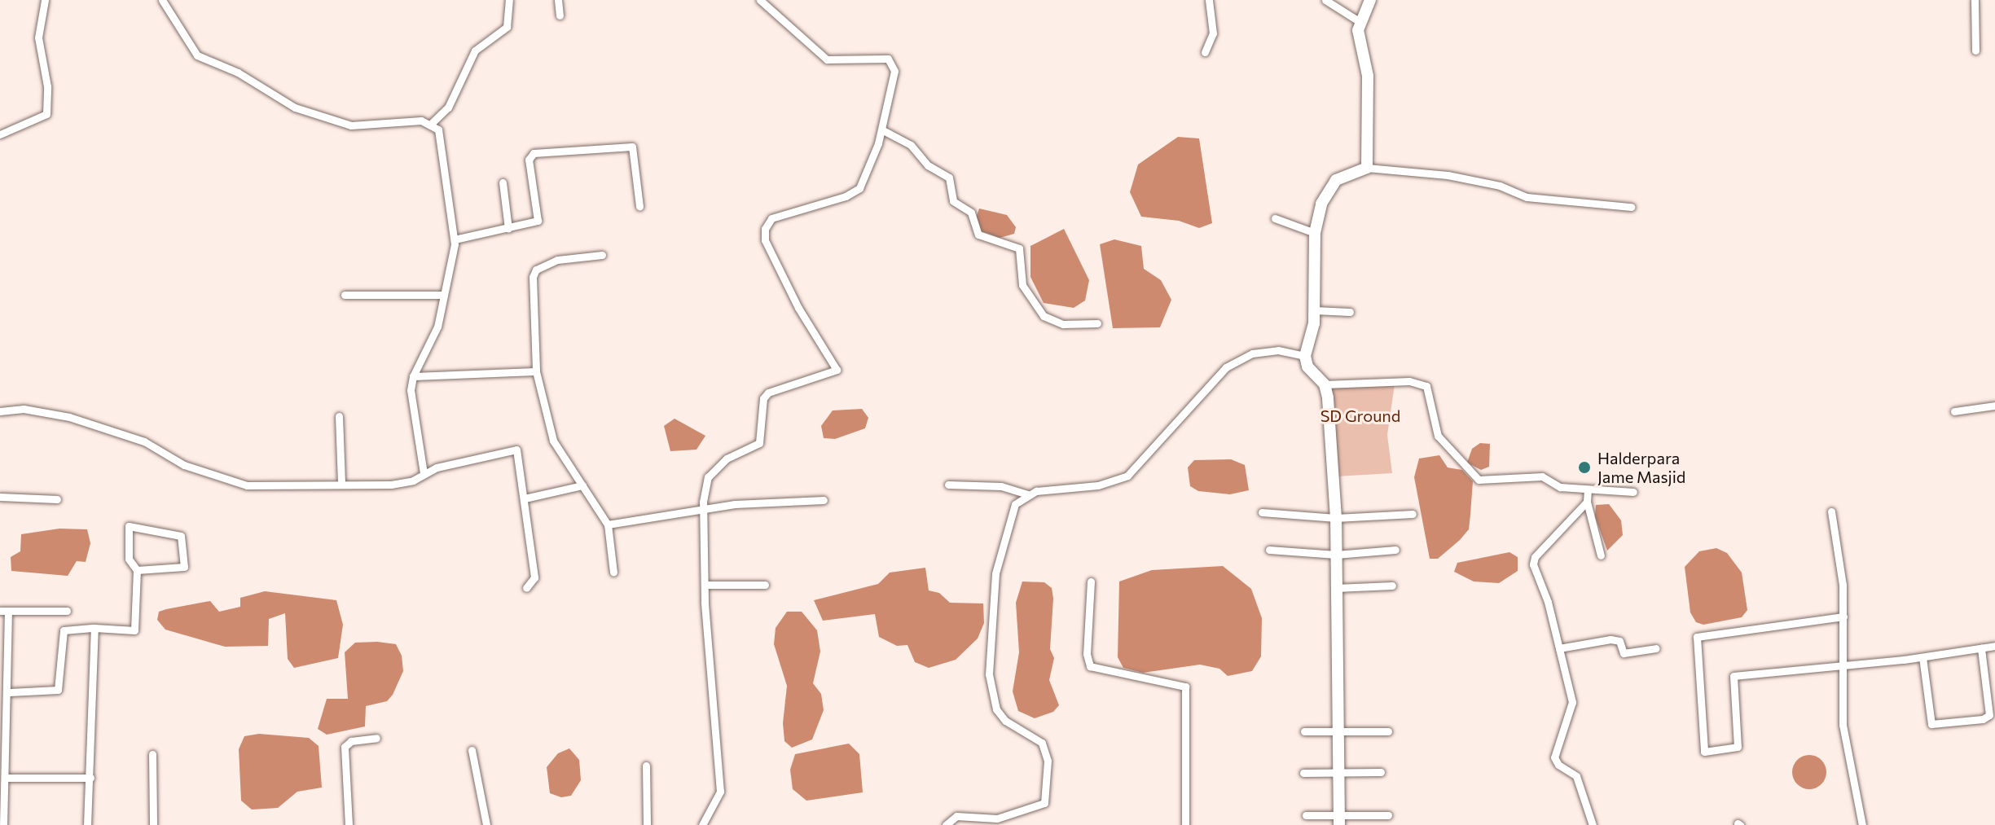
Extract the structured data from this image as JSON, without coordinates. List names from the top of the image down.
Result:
{
  "parks": ["SD Ground"],
  "places": ["Halderpara Jame Masjid"]
}
